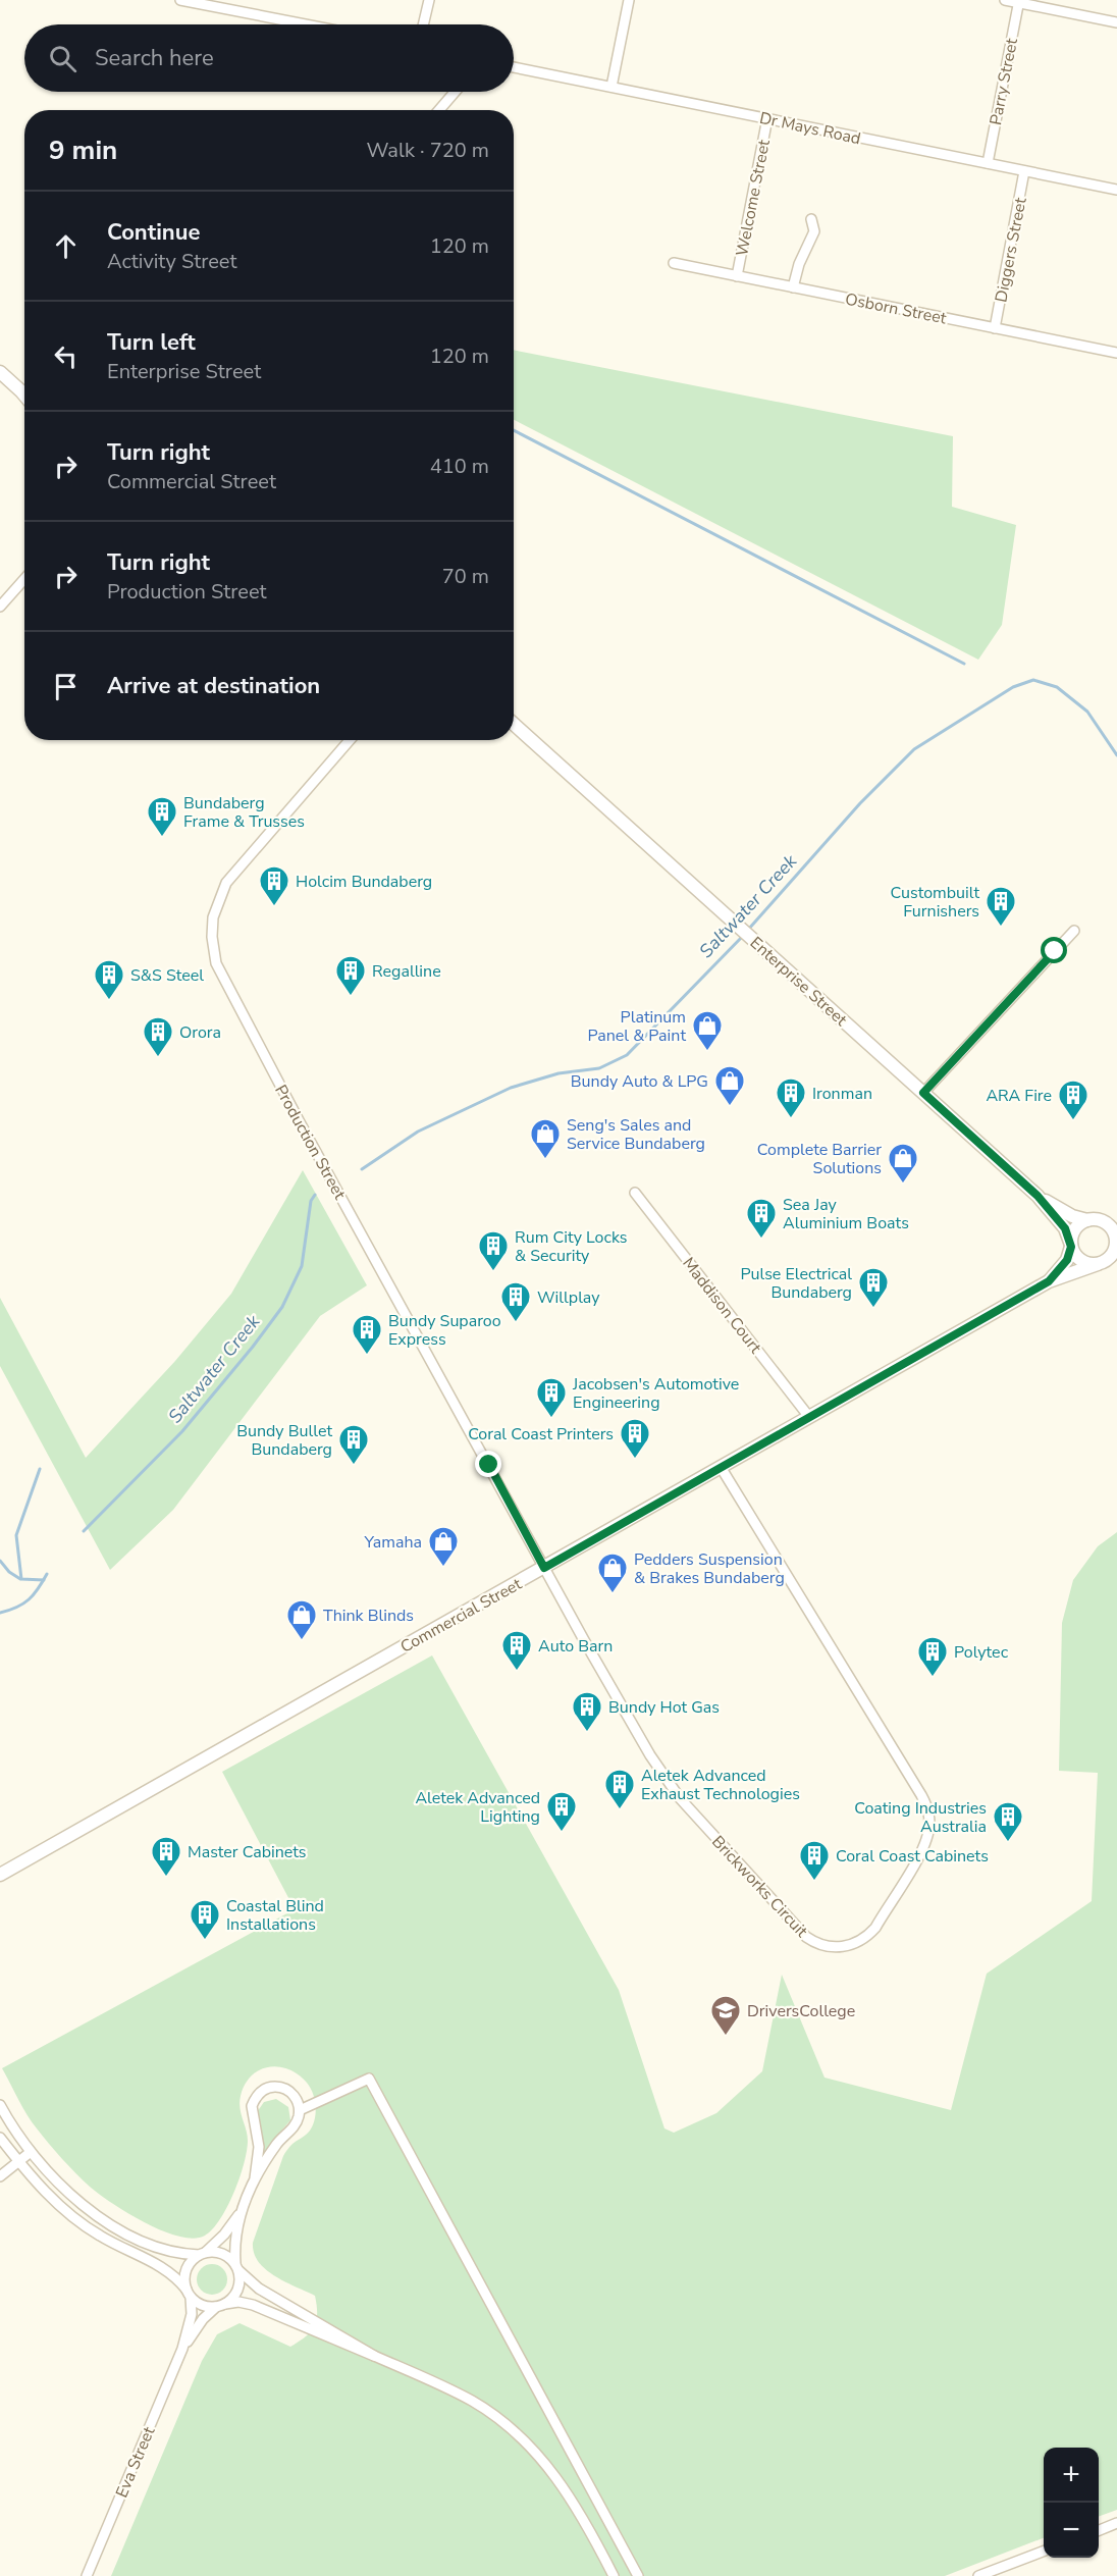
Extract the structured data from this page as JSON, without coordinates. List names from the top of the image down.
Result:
{
  "streets": {
    "street": [
      "Parry Street",
      "Dr Mays Road",
      "Welcome Street",
      "Diggers Street",
      "Osborn Street",
      "Enterprise Street",
      "Production Street",
      "Maddison Court",
      "Commercial Street",
      "Brickworks Circuit",
      "Eva Street"
    ]
  },
  "crossings": [
    ["Parry Street", "Dr Mays Road"],
    ["Dr Mays Road", "Welcome Street"],
    ["Dr Mays Road", "Diggers Street"],
    ["Welcome Street", "Osborn Street"],
    ["Diggers Street", "Osborn Street"],
    ["Enterprise Street", "Commercial Street"],
    ["Production Street", "Commercial Street"],
    ["Production Street", "Brickworks Circuit"],
    ["Maddison Court", "Commercial Street"],
    ["Commercial Street", "Brickworks Circuit"]
  ],
  "water": ["Saltwater Creek"],
  "places": {
    "building": [
      "Bundaberg Frame & Trusses",
      "Holcim Bundaberg",
      "Custombuilt Furnishers",
      "Regalline",
      "S&S Steel",
      "Orora",
      "Ironman",
      "ARA Fire",
      "Sea Jay Aluminium Boats",
      "Rum City Locks & Security",
      "Pulse Electrical Bundaberg",
      "Willplay",
      "Bundy Suparoo Express",
      "Jacobsen's Automotive Engineering",
      "Coral Coast Printers",
      "Bundy Bullet Bundaberg",
      "Auto Barn",
      "Polytec",
      "Bundy Hot Gas",
      "Aletek Advanced Exhaust Technologies",
      "Aletek Advanced Lighting",
      "Coating Industries Australia",
      "Master Cabinets",
      "Coral Coast Cabinets",
      "Coastal Blind Installations"
    ],
    "shop": [
      "Platinum Panel & Paint",
      "Bundy Auto & LPG",
      "Seng's Sales and Service Bundaberg",
      "Complete Barrier Solutions",
      "Yamaha",
      "Pedders Suspension & Brakes Bundaberg",
      "Think Blinds"
    ],
    "school or university": ["DriversCollege"]
  },
  "page": {
    "search": "Search here",
    "heading": ["9 min", "Walk · 720 m"],
    "list": [
      ["Continue", "Activity Street", "120 m"],
      ["Turn left", "Enterprise Street", "120 m"],
      ["Turn right", "Commercial Street", "410 m"],
      ["Turn right", "Production Street", "70 m"],
      "Arrive at destination"
    ],
    "map_buttons": ["+", "−"]
  }
}
